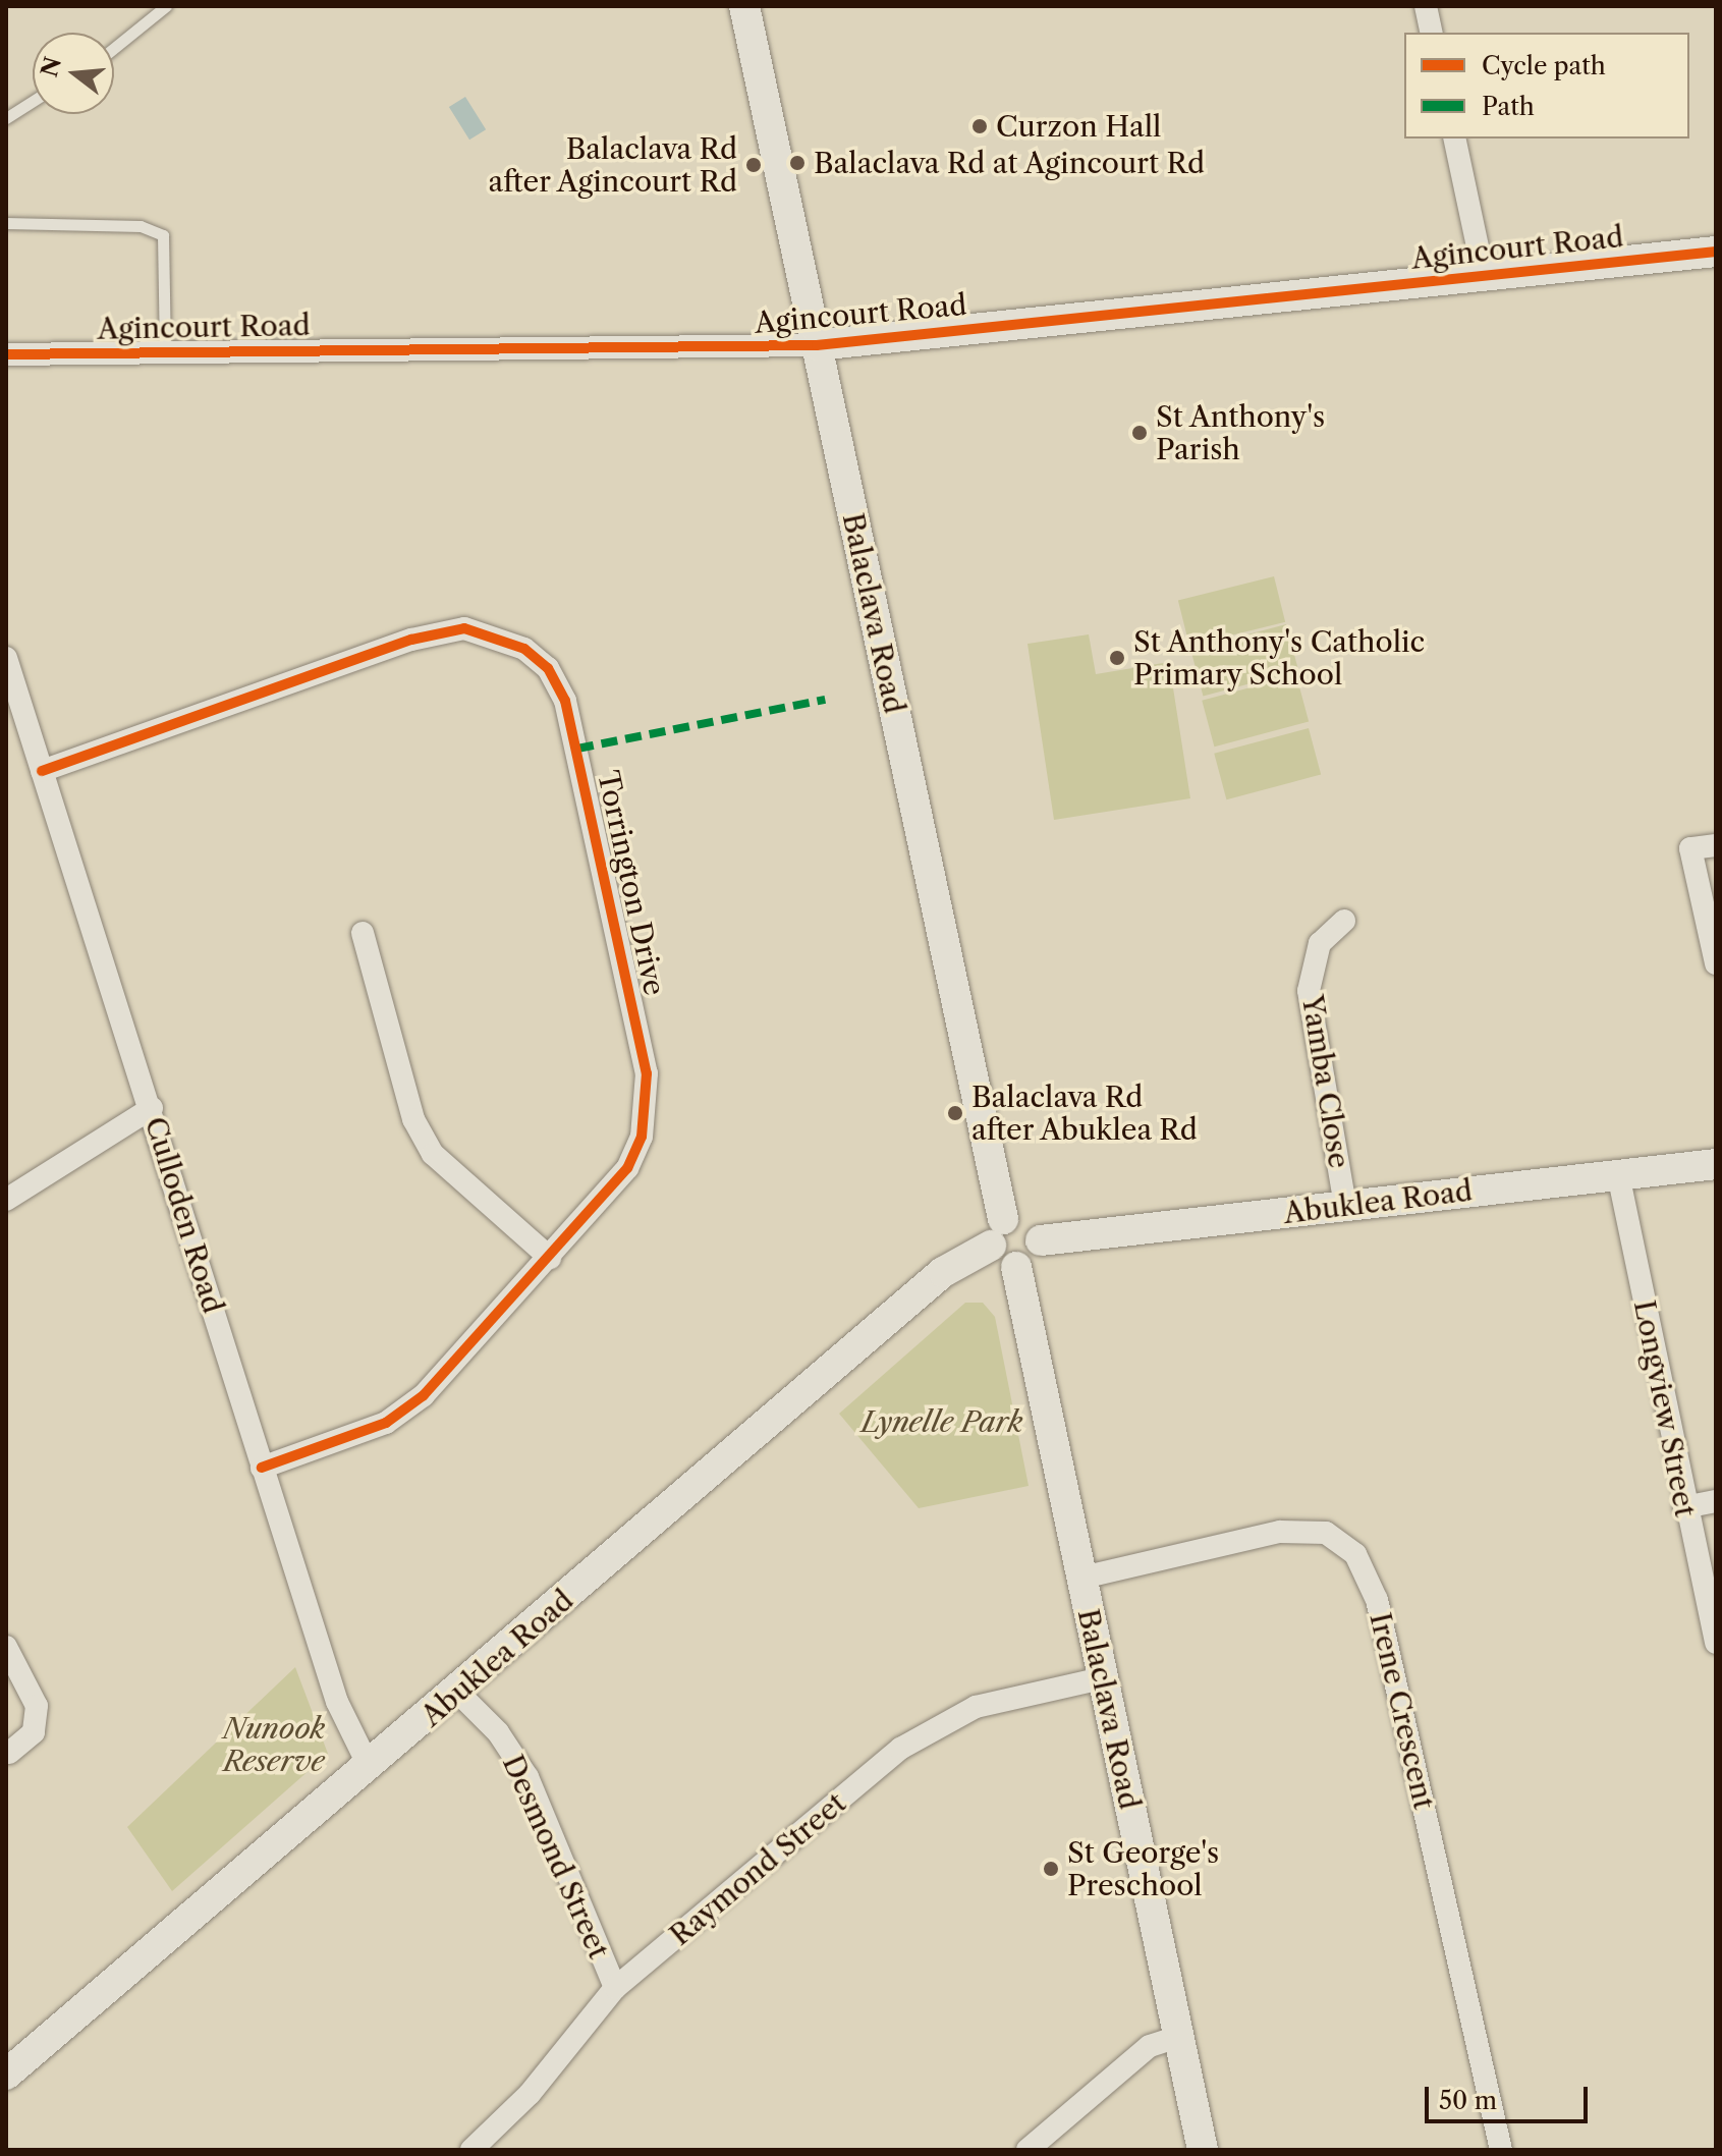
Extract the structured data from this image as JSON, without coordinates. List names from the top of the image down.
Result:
{
  "streets": {
    "street": [
      "Agincourt Road",
      "Balaclava Road",
      "Torrington Drive",
      "Yamba Close",
      "Abuklea Road",
      "Culloden Road",
      "Longview Street",
      "Irene Crescent",
      "Desmond Street",
      "Raymond Street"
    ]
  },
  "crossings": [
    ["Agincourt Road", "Balaclava Road"],
    ["Balaclava Road", "Abuklea Road"],
    ["Balaclava Road", "Irene Crescent"],
    ["Balaclava Road", "Raymond Street"],
    ["Torrington Drive", "Culloden Road"],
    ["Yamba Close", "Abuklea Road"],
    ["Abuklea Road", "Culloden Road"],
    ["Abuklea Road", "Longview Street"],
    ["Abuklea Road", "Desmond Street"],
    ["Desmond Street", "Raymond Street"]
  ],
  "parks": ["Lynelle Park", "Nunook Reserve"],
  "places": [
    "Curzon Hall",
    "Balaclava Rd at Agincourt Rd",
    "Balaclava Rd after Agincourt Rd",
    "St Anthony's Parish",
    "St Anthony's Catholic Primary School",
    "Balaclava Rd after Abuklea Rd",
    "St George's Preschool"
  ],
  "legend": ["Cycle path", "Path"],
  "scale_bar": "50 m",
  "north": "left"
}
